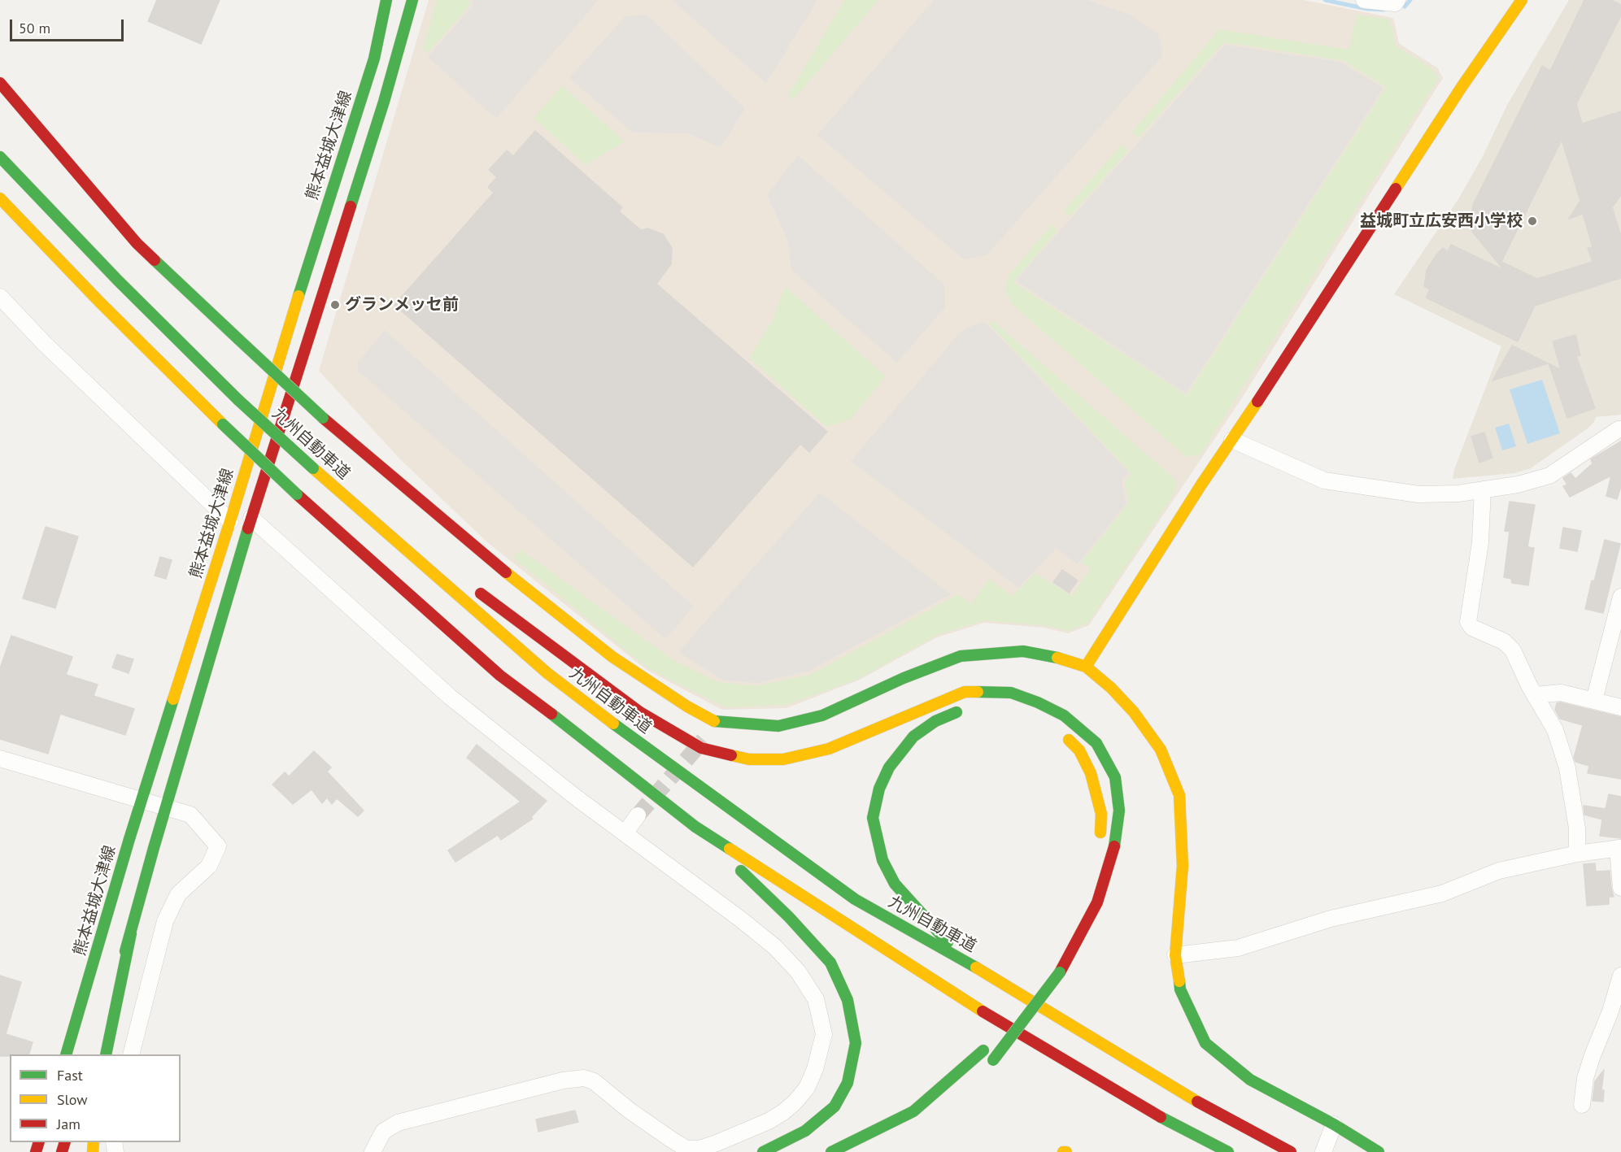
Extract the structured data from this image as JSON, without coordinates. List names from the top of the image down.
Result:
{
  "streets": {
    "main road": ["熊本益城大津線", "九州自動車道"]
  },
  "places": ["益城町立広安西小学校", "グランメッセ前"],
  "legend": ["Fast", "Slow", "Jam"],
  "scale_bar": "50 m"
}
